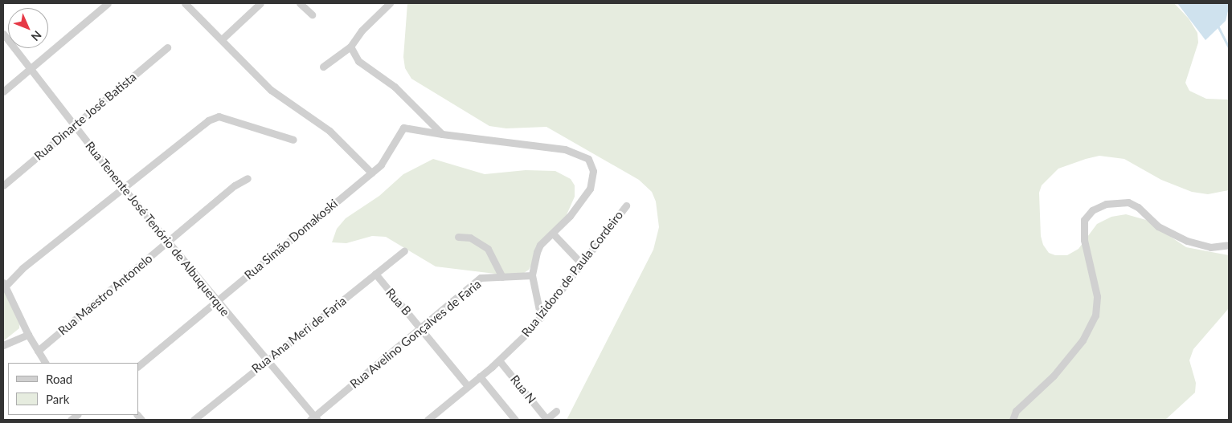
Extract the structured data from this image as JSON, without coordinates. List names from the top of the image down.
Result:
{
  "streets": {
    "street": [
      "Rua Dinarte José Batista",
      "Rua Tenente José Tenório de Albuquerque",
      "Rua Simão Domakoski",
      "Rua Izidoro de Paula Cordeiro",
      "Rua Maestro Antonelo",
      "Rua B",
      "Rua Avelino Gonçalves de Faria",
      "Rua Ana Meri de Faria",
      "Rua N"
    ]
  },
  "crossings": [
    ["Rua Dinarte José Batista", "Rua Tenente José Tenório de Albuquerque"],
    ["Rua Tenente José Tenório de Albuquerque", "Rua Simão Domakoski"],
    ["Rua Tenente José Tenório de Albuquerque", "Rua Maestro Antonelo"],
    ["Rua Tenente José Tenório de Albuquerque", "Rua Avelino Gonçalves de Faria"],
    ["Rua Tenente José Tenório de Albuquerque", "Rua Ana Meri de Faria"],
    ["Rua Izidoro de Paula Cordeiro", "Rua B"],
    ["Rua Izidoro de Paula Cordeiro", "Rua N"],
    ["Rua B", "Rua Avelino Gonçalves de Faria"],
    ["Rua B", "Rua Ana Meri de Faria"]
  ],
  "legend": ["Road", "Park"],
  "north": "bottom right"
}
